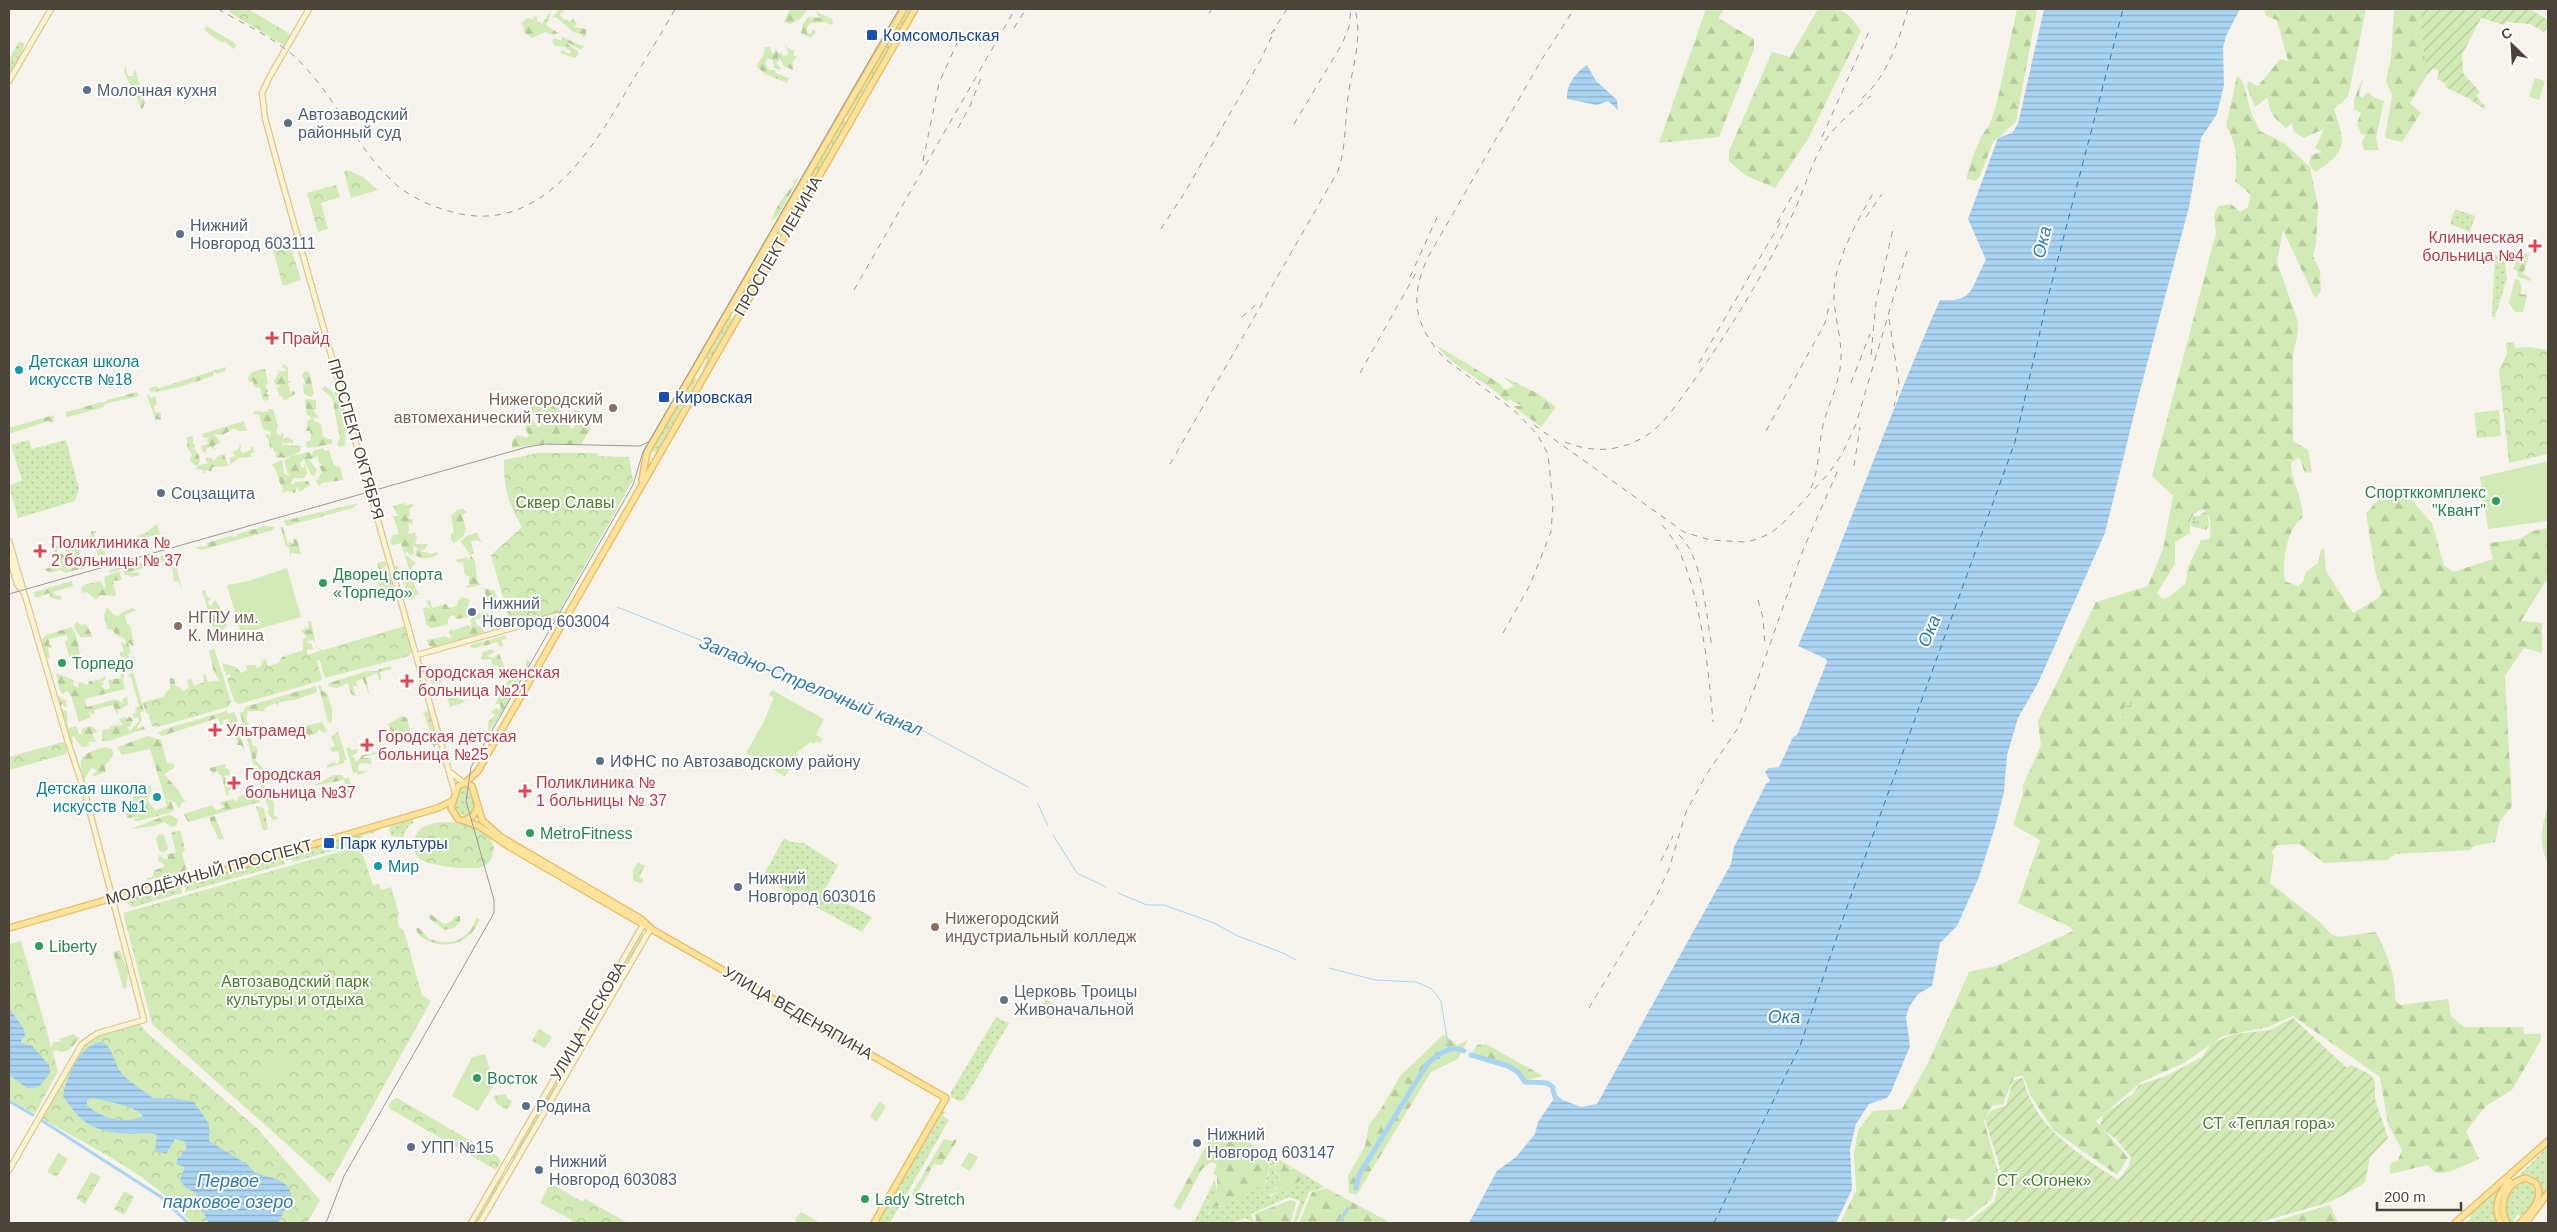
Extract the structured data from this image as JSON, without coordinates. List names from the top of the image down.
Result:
{
  "streets": {
    "main road": [
      "ПРОСПЕКТ ЛЕНИНА",
      "ПРОСПЕКТ ОКТЯБРЯ",
      "МОЛОДЁЖНЫЙ ПРОСПЕКТ",
      "УЛИЦА ВЕДЕНЯПИНА",
      "УЛИЦА ЛЕСКОВА"
    ]
  },
  "crossings": [
    ["ПРОСПЕКТ ЛЕНИНА", "ПРОСПЕКТ ОКТЯБРЯ"],
    ["ПРОСПЕКТ ЛЕНИНА", "МОЛОДЁЖНЫЙ ПРОСПЕКТ"],
    ["ПРОСПЕКТ ЛЕНИНА", "УЛИЦА ВЕДЕНЯПИНА"],
    ["ПРОСПЕКТ ОКТЯБРЯ", "МОЛОДЁЖНЫЙ ПРОСПЕКТ"],
    ["ПРОСПЕКТ ОКТЯБРЯ", "УЛИЦА ВЕДЕНЯПИНА"],
    ["МОЛОДЁЖНЫЙ ПРОСПЕКТ", "УЛИЦА ВЕДЕНЯПИНА"],
    ["УЛИЦА ВЕДЕНЯПИНА", "УЛИЦА ЛЕСКОВА"]
  ],
  "water": ["Ока", "Западно-Стрелочный канал", "Первое парковое озеро"],
  "parks": [
    "Сквер Славы",
    "Автозаводский парк культуры и отдыха",
    "СТ «Теплая гора»",
    "СТ «Огонек»"
  ],
  "places": {
    "transit": ["Комсомольская", "Кировская", "Парк культуры"],
    "other": [
      "Молочная кухня",
      "Автозаводский районный суд",
      "Нижний Новгород 603111",
      "Детская школа искусств №18",
      "Нижегородский автомеханический техникум",
      "Соцзащита",
      "Спортккомплекс \"Квант\"",
      "Дворец спорта «Торпедо»",
      "Нижний Новгород 603004",
      "НГПУ им. К. Минина",
      "Торпедо",
      "ИФНС по Автозаводскому району",
      "Детская школа искусств №1",
      "MetroFitness",
      "Мир",
      "Нижний Новгород 603016",
      "Нижегородский индустриальный колледж",
      "Liberty",
      "Церковь Троицы Живоначальной",
      "Восток",
      "Родина",
      "Нижний Новгород 603147",
      "УПП №15",
      "Нижний Новгород 603083",
      "Lady Stretch"
    ],
    "health": [
      "Клиническая больница №4",
      "Прайд",
      "Поликлиника № 2 больницы № 37",
      "Городская женская больница №21",
      "Ультрамед",
      "Городская детская больница №25",
      "Городская больница №37",
      "Поликлиника № 1 больницы № 37"
    ]
  },
  "scale_bar": "200 m",
  "north": "top left"
}
